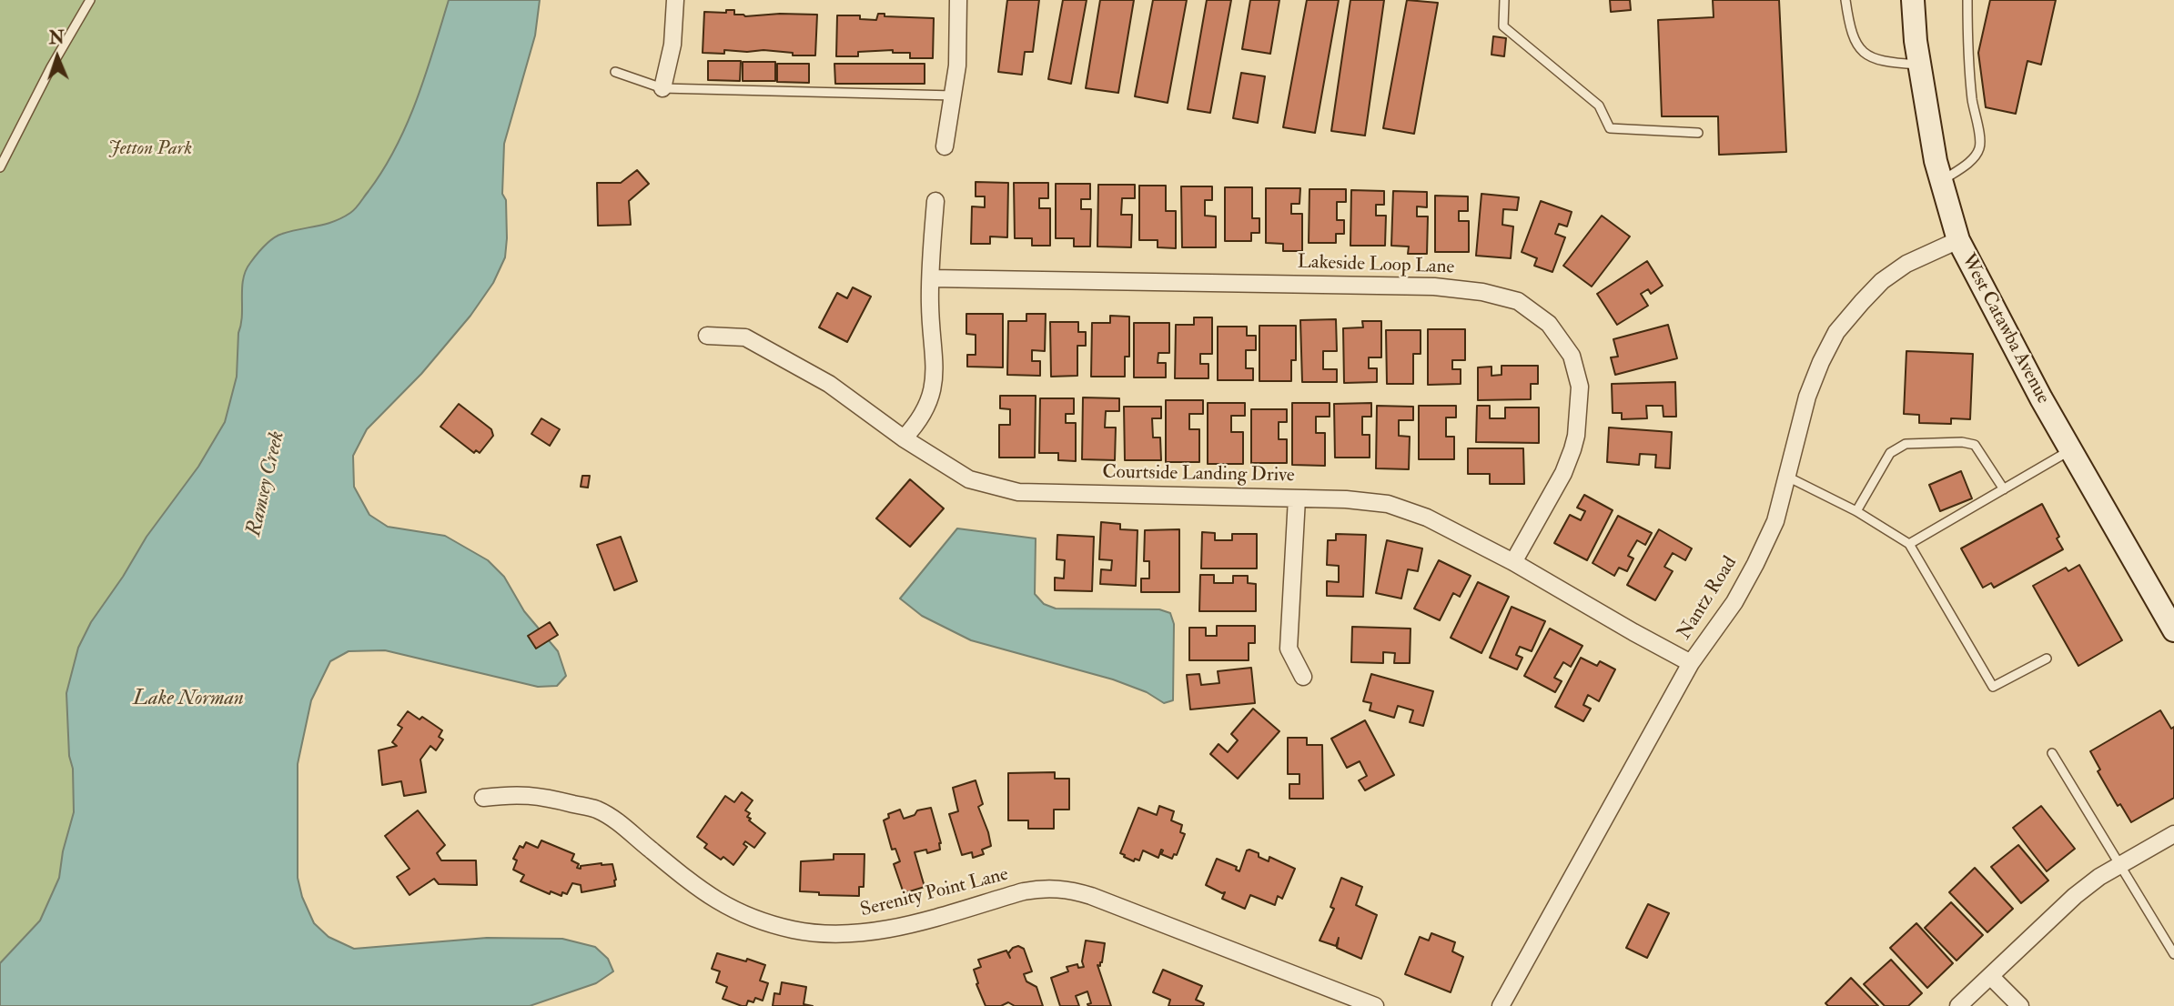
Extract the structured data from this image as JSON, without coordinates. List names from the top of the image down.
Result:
{
  "streets": {
    "main road": ["West Catawba Avenue"],
    "street": [
      "Lakeside Loop Lane",
      "Courtside Landing Drive",
      "Nantz Road",
      "Serenity Point Lane"
    ]
  },
  "crossings": [
    ["Lakeside Loop Lane", "Courtside Landing Drive"],
    ["West Catawba Avenue", "Nantz Road"],
    ["Courtside Landing Drive", "Nantz Road"]
  ],
  "water": ["Ramsey Creek", "Lake Norman"],
  "parks": ["Jetton Park"],
  "north": "top"
}
